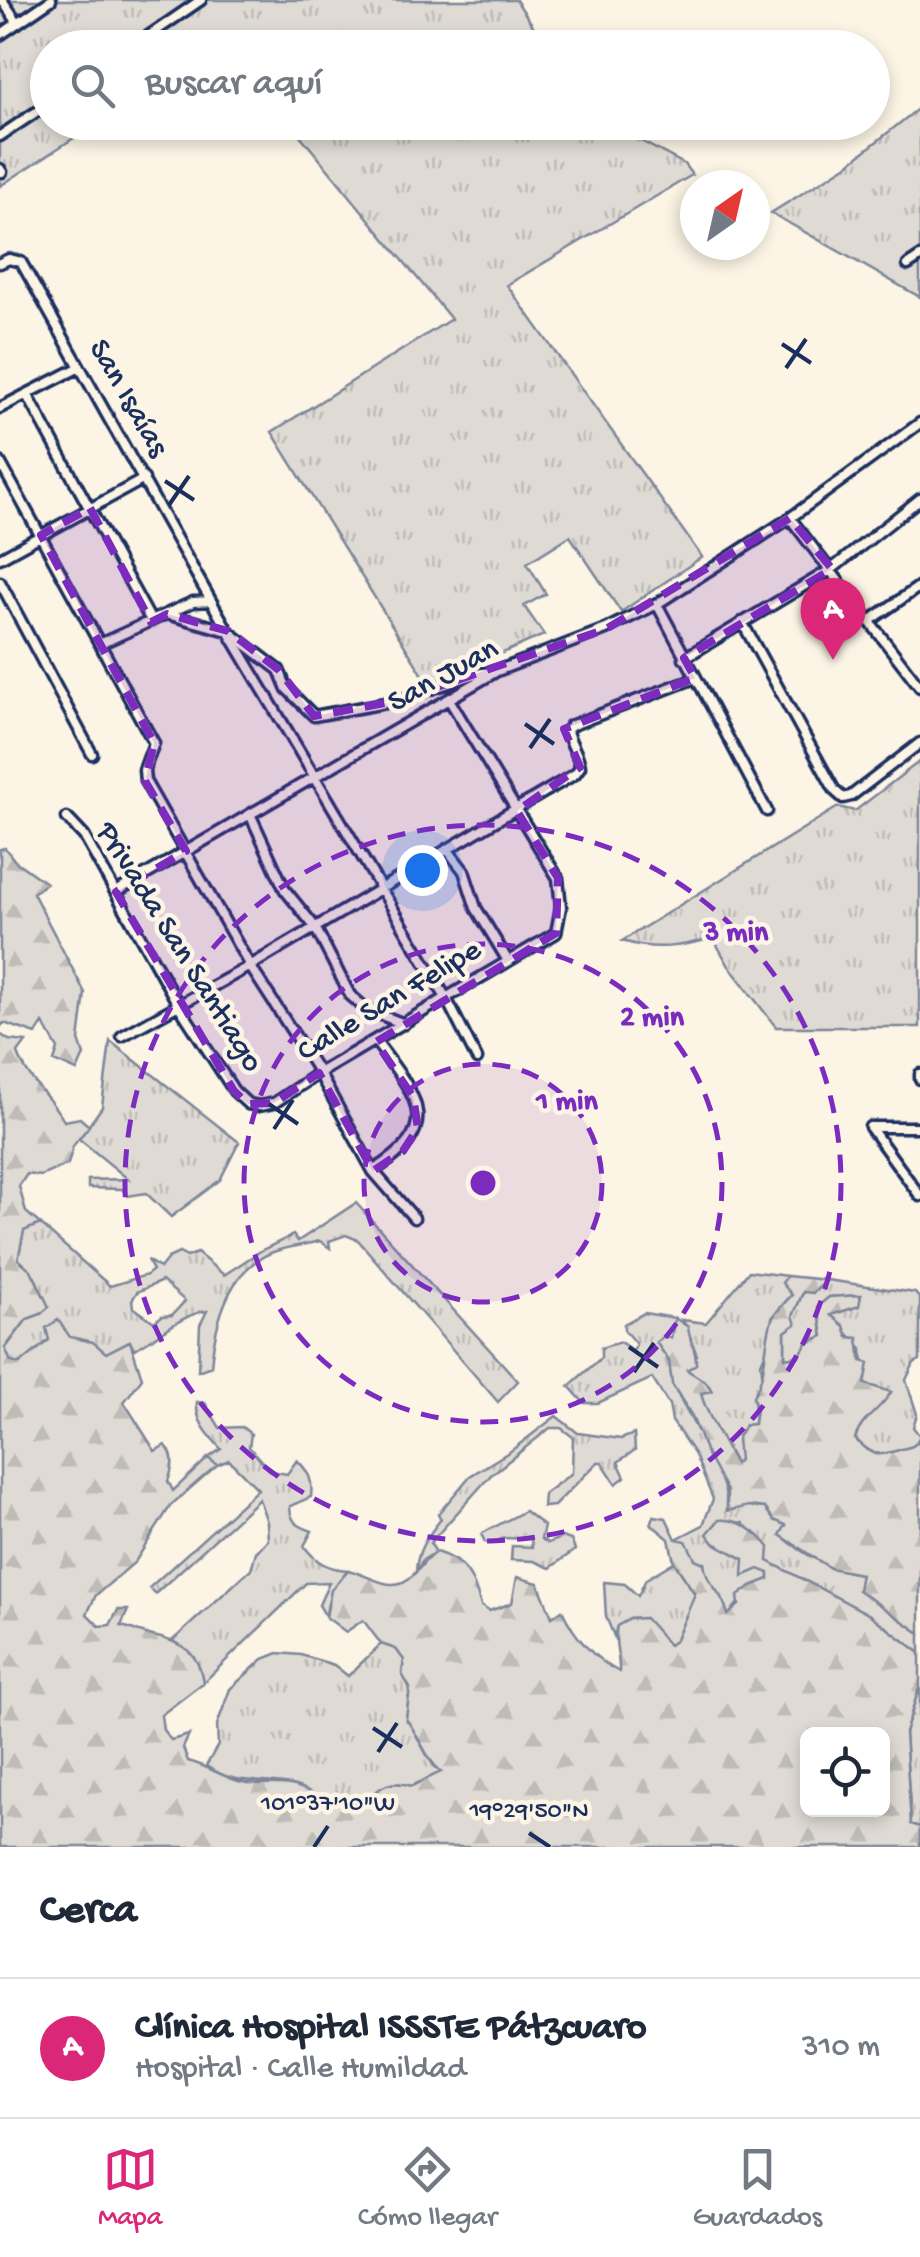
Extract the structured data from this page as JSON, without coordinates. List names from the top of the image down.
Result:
{
  "streets": {
    "street": [
      "San Isaías",
      "San Juan",
      "Privada San Santiago",
      "Calle San Felipe"
    ]
  },
  "crossings": [
    ["San Isaías", "San Juan"],
    ["San Isaías", "Calle San Felipe"],
    ["San Juan", "Privada San Santiago"],
    ["Privada San Santiago", "Calle San Felipe"]
  ],
  "north": "top right",
  "page": {
    "search": "Buscar aquí",
    "pins": "A",
    "heading": "Cerca",
    "list": [
      {
        "mark": "A",
        "name": "Clínica Hospital ISSSTE Pátzcuaro",
        "note": "Hospital · Calle Humildad",
        "value": "310 m"
      }
    ],
    "nav": ["Mapa", "Cómo llegar", "Guardados"]
  },
  "coordinates": ["101°37'10\"W", "19°29'50\"N"],
  "rings": ["3 min", "2 min", "1 min"]
}
